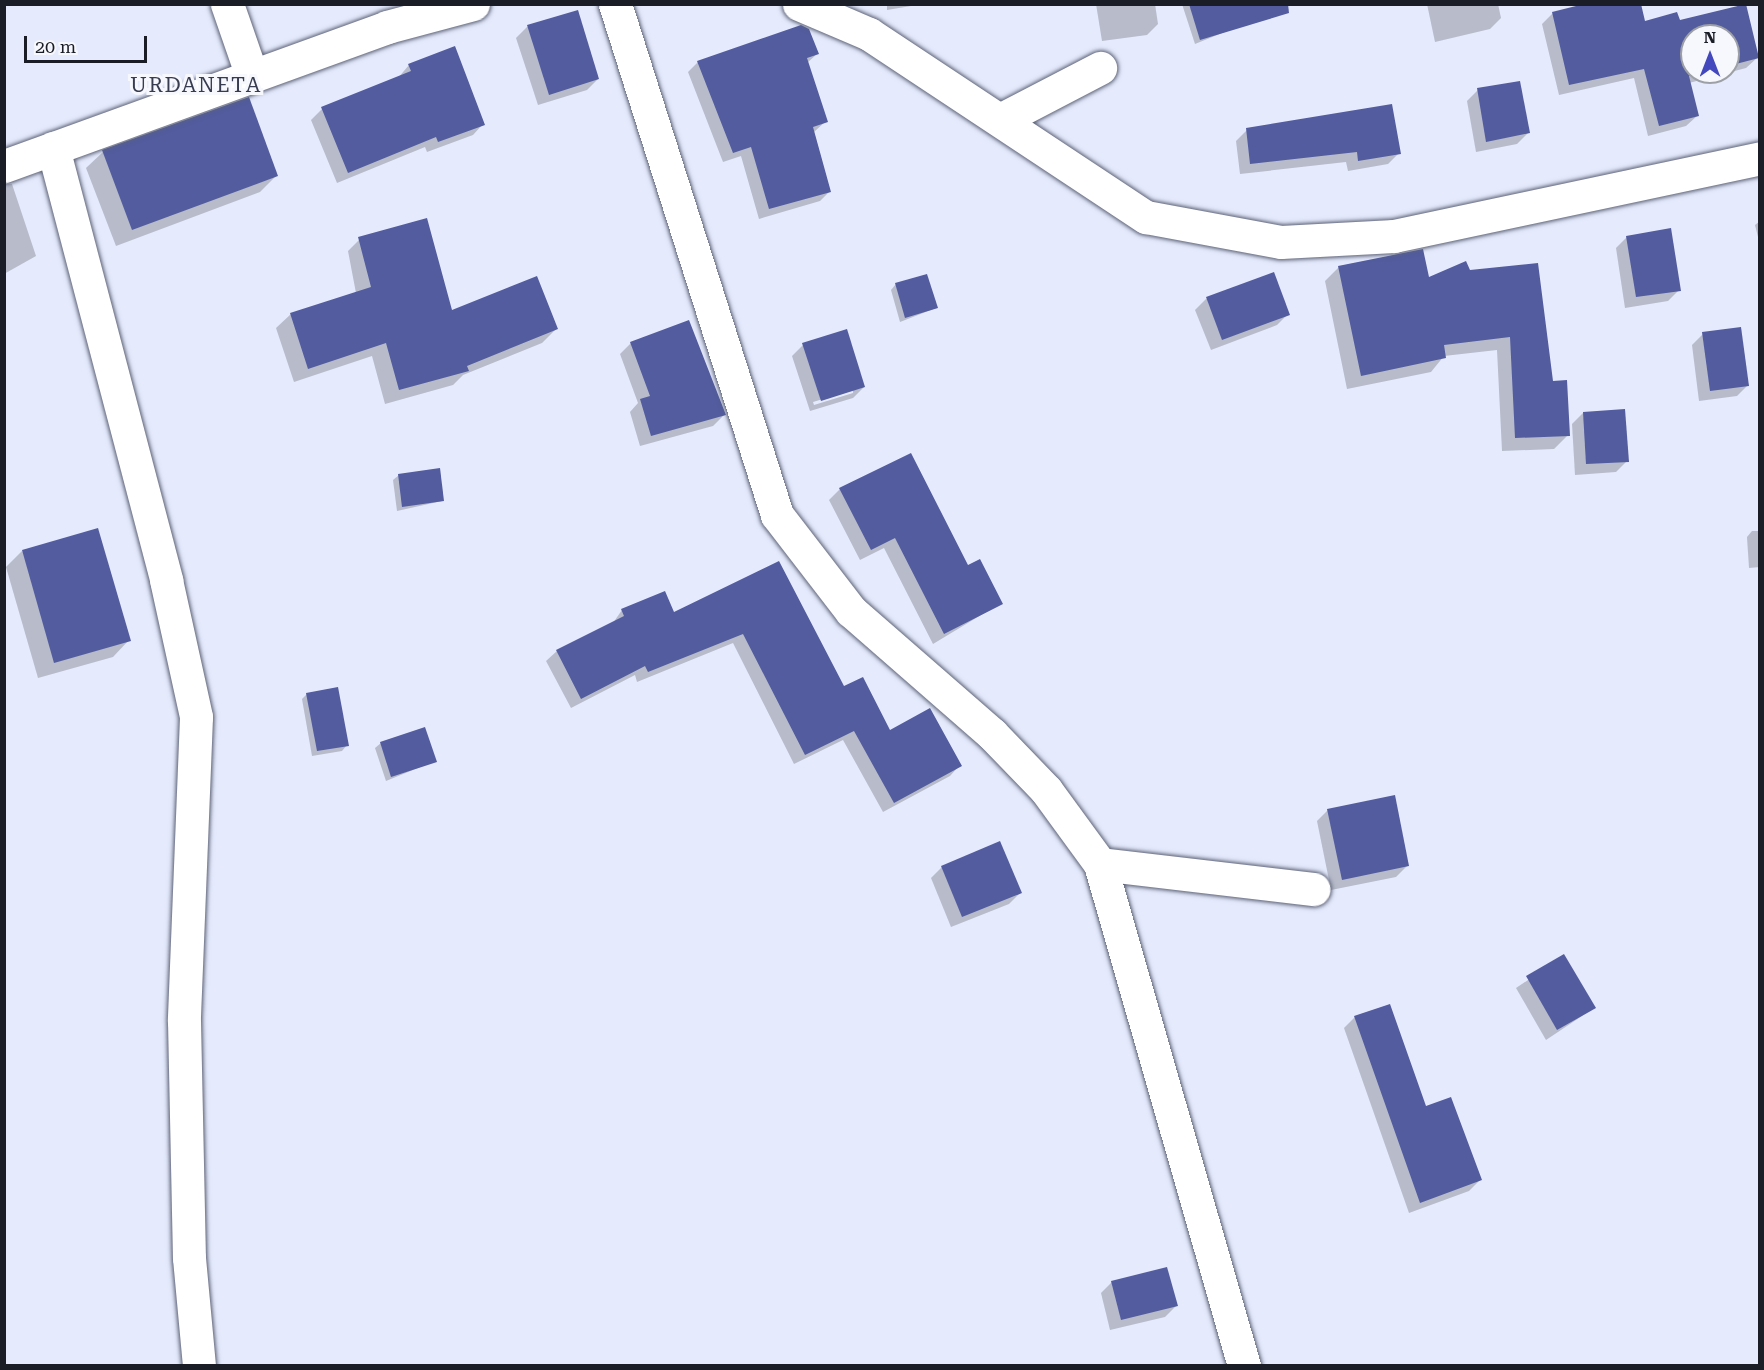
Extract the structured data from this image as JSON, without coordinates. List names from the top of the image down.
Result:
{
  "districts": ["URDANETA"],
  "scale_bar": "20 m",
  "north": "top"
}
